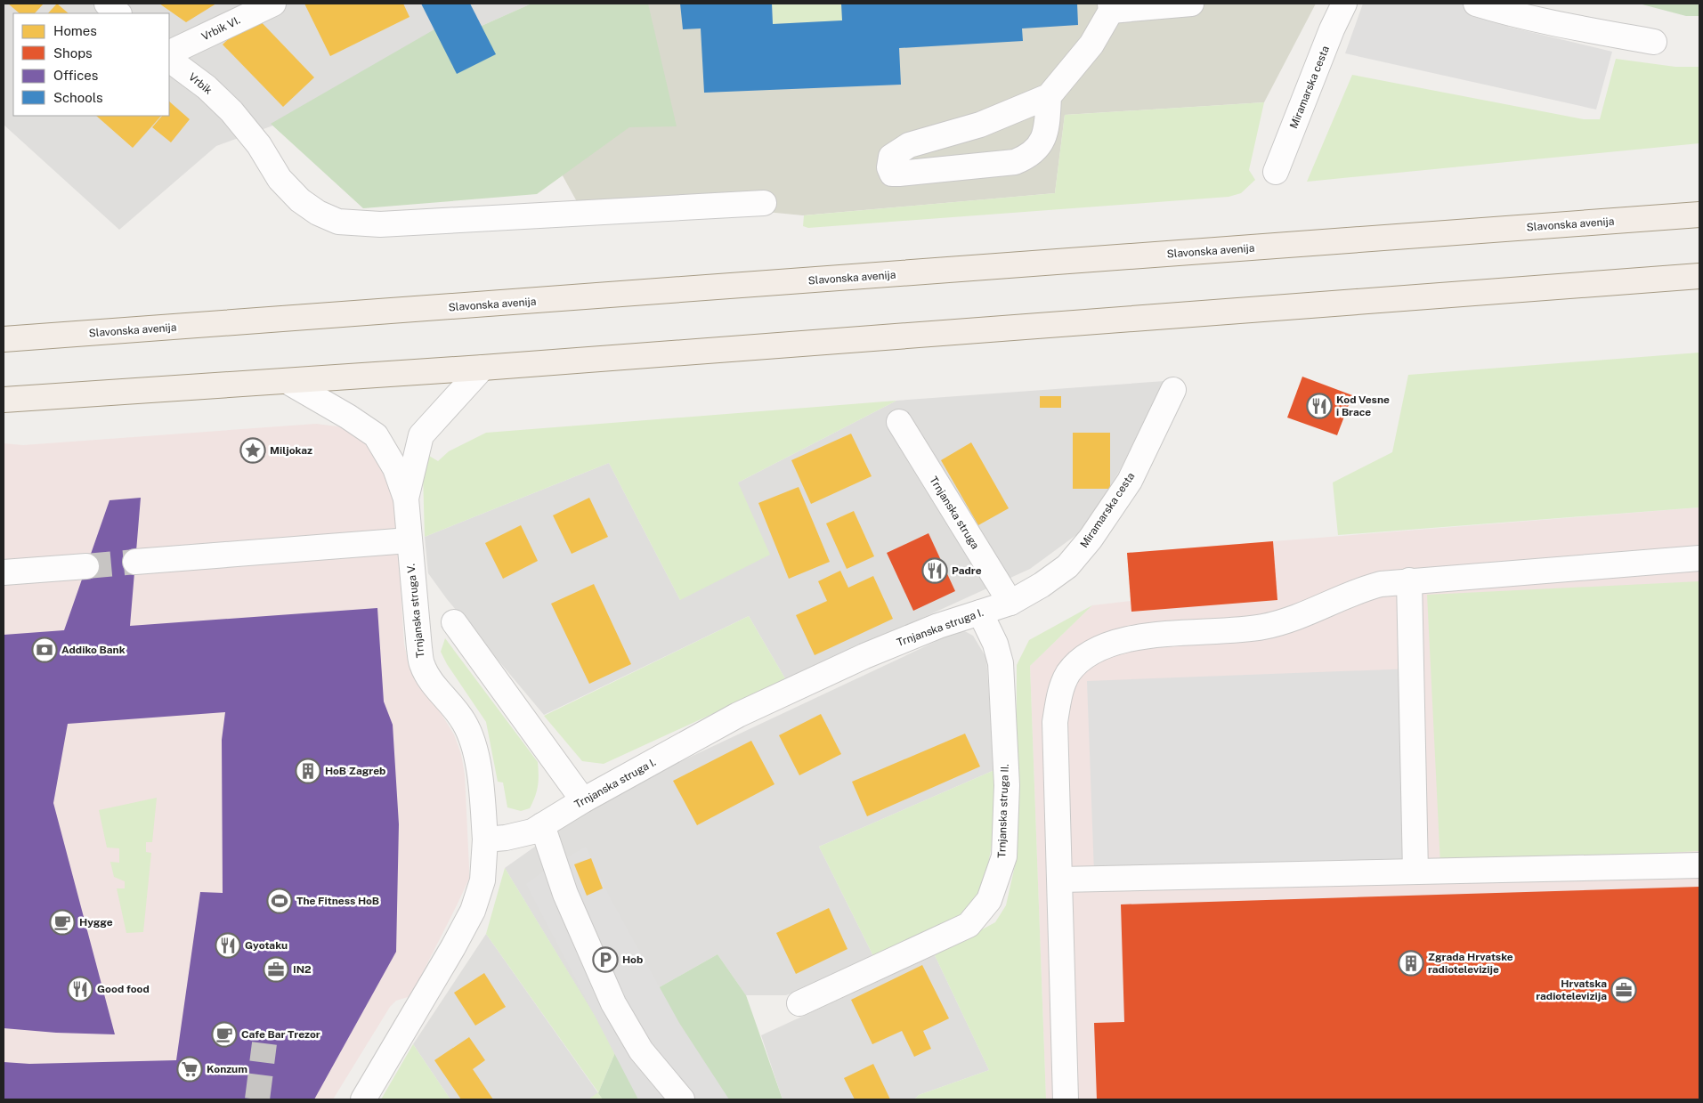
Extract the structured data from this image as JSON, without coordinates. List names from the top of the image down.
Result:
{
  "streets": {
    "main road": ["Slavonska avenija"],
    "street": [
      "Vrbik VI.",
      "Vrbik",
      "Miramarska cesta",
      "Trnjanska struga",
      "Trnjanska struga V.",
      "Trnjanska struga I.",
      "Trnjanska struga II."
    ]
  },
  "crossings": [
    ["Miramarska cesta", "Trnjanska struga"],
    ["Miramarska cesta", "Trnjanska struga I."],
    ["Trnjanska struga", "Trnjanska struga I."],
    ["Trnjanska struga V.", "Trnjanska struga I."],
    ["Trnjanska struga I.", "Trnjanska struga II."]
  ],
  "places": {
    "restaurant": [
      "Kod Vesne i Brace",
      "Padre",
      "Gyotaku",
      "Good food"
    ],
    "place": ["Miljokaz"],
    "bank": ["Addiko Bank"],
    "building": ["HoB Zagreb", "Zgrada Hrvatske radiotelevizije"],
    "sports": ["The Fitness HoB"],
    "cafe": ["Hygge", "Cafe Bar Trezor"],
    "parking": ["Hob"],
    "office": ["IN2", "Hrvatska radiotelevizija"],
    "supermarket": ["Konzum"]
  },
  "legend": [
    "Homes",
    "Shops",
    "Offices",
    "Schools"
  ]
}
